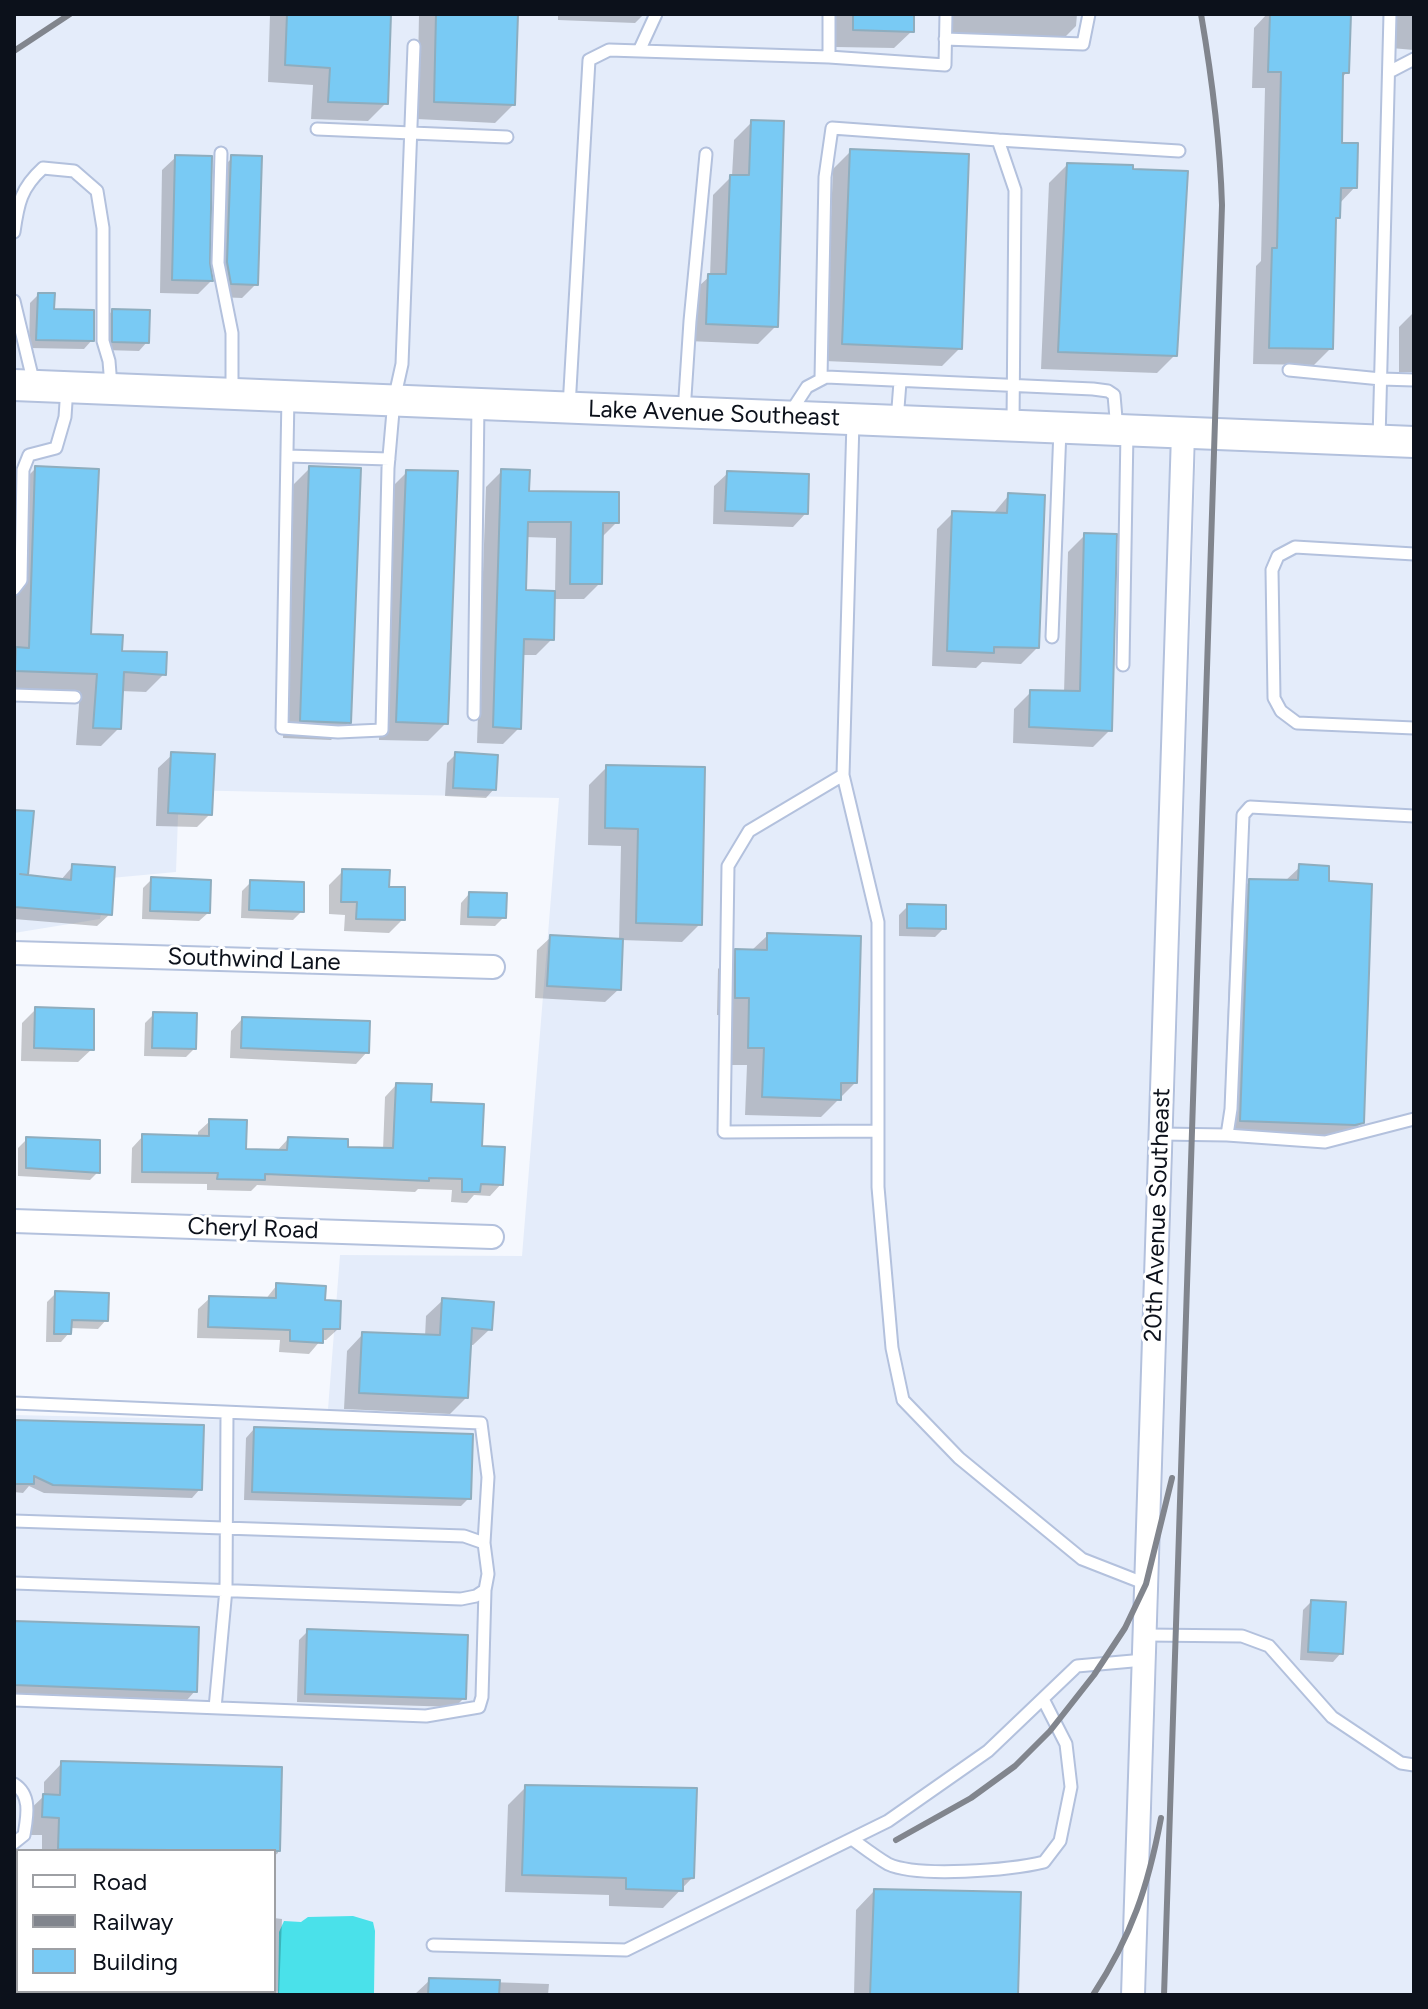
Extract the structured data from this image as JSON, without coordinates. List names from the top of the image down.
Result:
{
  "streets": {
    "street": [
      "Lake Avenue Southeast",
      "Southwind Lane",
      "20th Avenue Southeast",
      "Cheryl Road"
    ]
  },
  "crossings": [
    ["Lake Avenue Southeast", "20th Avenue Southeast"]
  ],
  "legend": ["Road", "Railway", "Building"]
}
